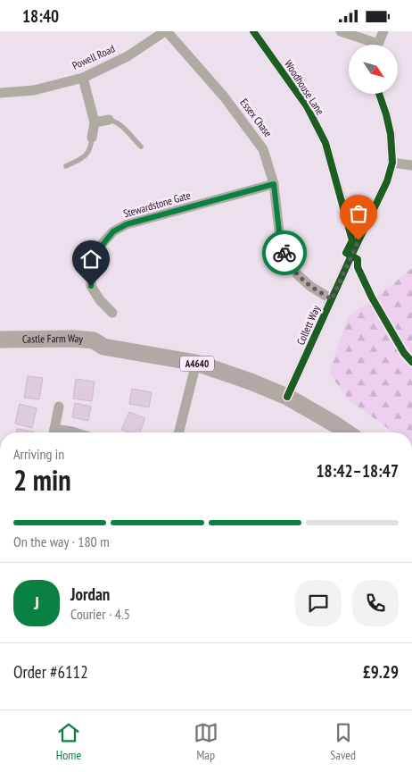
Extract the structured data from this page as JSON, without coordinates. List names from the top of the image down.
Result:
{
  "streets": {
    "main road": ["Castle Farm Way", "A4640"],
    "street": [
      "Powell Road",
      "Woodhouse Lane",
      "Essex Chase",
      "Stewardstone Gate",
      "Collett Way"
    ]
  },
  "crossings": [
    ["Powell Road", "Essex Chase"],
    ["Woodhouse Lane", "Collett Way"],
    ["Essex Chase", "Stewardstone Gate"],
    ["Essex Chase", "Collett Way"],
    ["Collett Way", "Castle Farm Way"]
  ],
  "north": "bottom right",
  "page": {
    "status": "18:40",
    "heading": ["2 min", "Arriving in", "18:42–18:47"],
    "panel": [
      "Jordan",
      "Courier · 4.5",
      "Order #6112",
      "£9.29"
    ],
    "bar": "On the way · 180 m",
    "round": "J",
    "tabs": ["Home", "Map", "Saved"]
  }
}
